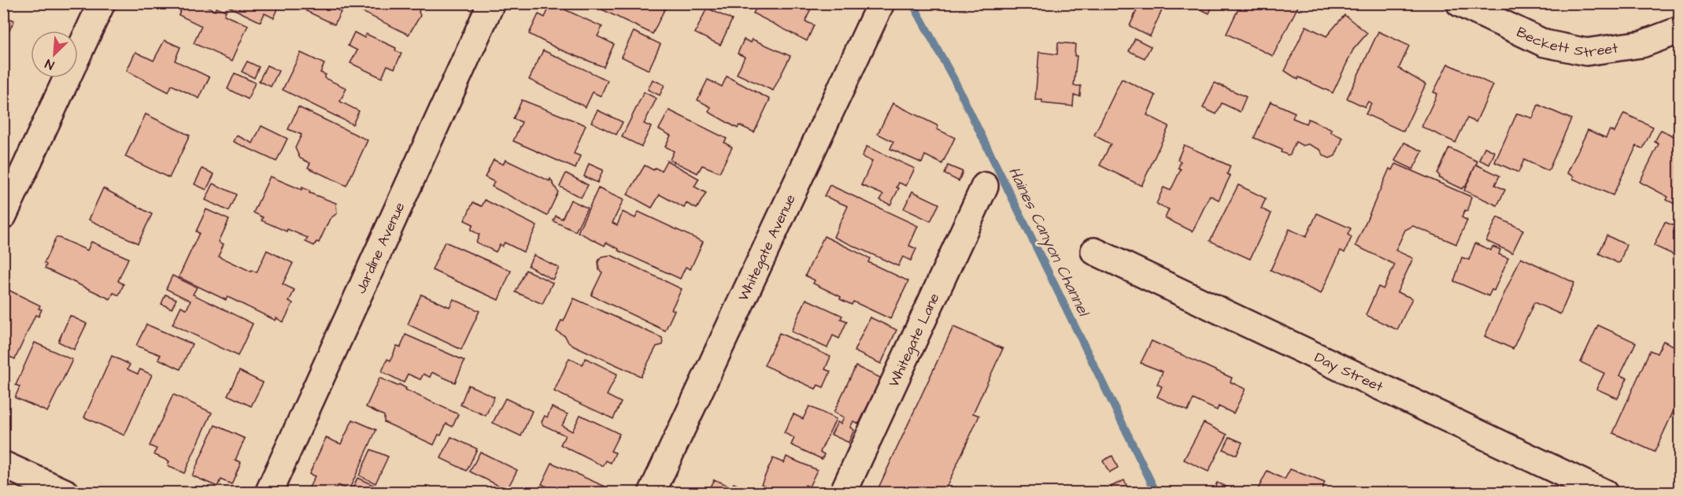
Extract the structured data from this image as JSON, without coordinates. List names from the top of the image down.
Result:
{
  "streets": {
    "street": [
      "Beckett Street",
      "Jardine Avenue",
      "Whitegate Avenue",
      "Whitegate Lane",
      "Day Street"
    ]
  },
  "water": ["Haines Canyon Channel"],
  "north": "bottom left"
}
